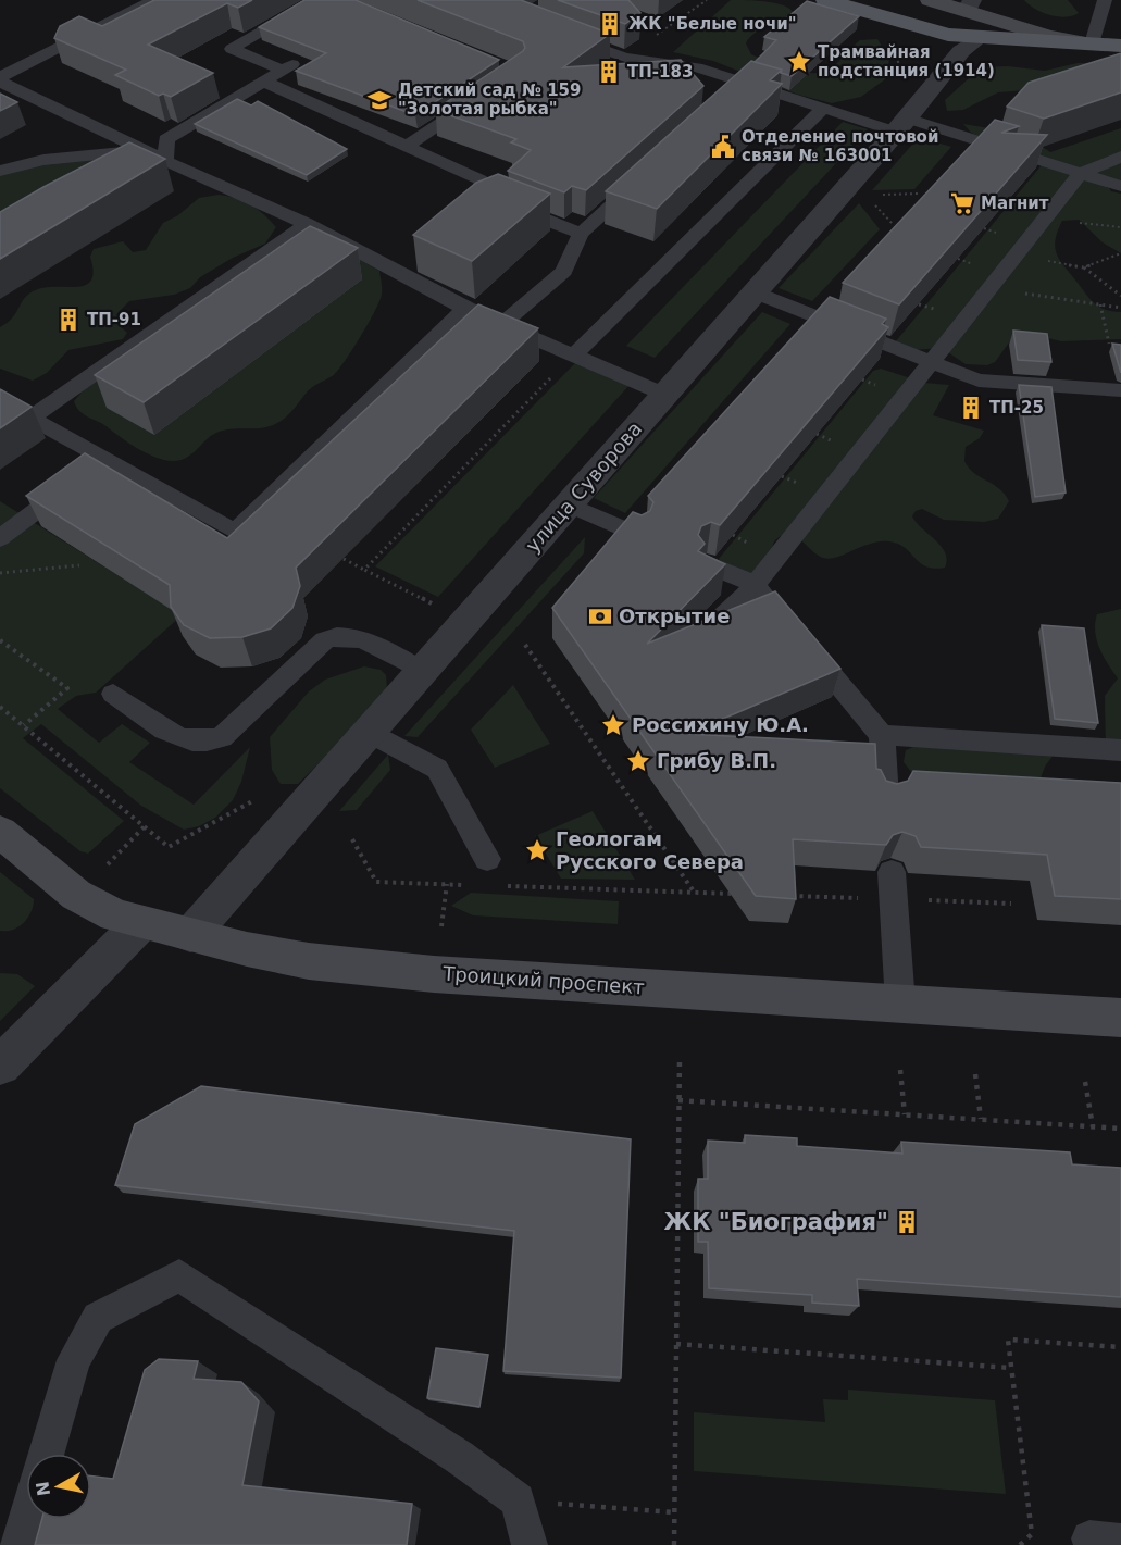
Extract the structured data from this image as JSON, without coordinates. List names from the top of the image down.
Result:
{
  "streets": {
    "main road": ["Троицкий проспект"],
    "street": ["улица Суворова"]
  },
  "crossings": [
    ["улица Суворова", "Троицкий проспект"]
  ],
  "places": {
    "building": [
      "ЖК \"Белые ночи\"",
      "ТП-183",
      "ТП-91",
      "ТП-25",
      "ЖК \"Биография\""
    ],
    "place": [
      "Трамвайная подстанция (1914)",
      "Россихину Ю.А.",
      "Грибу В.П.",
      "Геологам Русского Севера"
    ],
    "school or university": ["Детский сад № 159 \"Золотая рыбка\""],
    "public building": ["Отделение почтовой связи № 163001"],
    "supermarket": ["Магнит"],
    "bank": ["Открытие"]
  },
  "north": "left"
}
